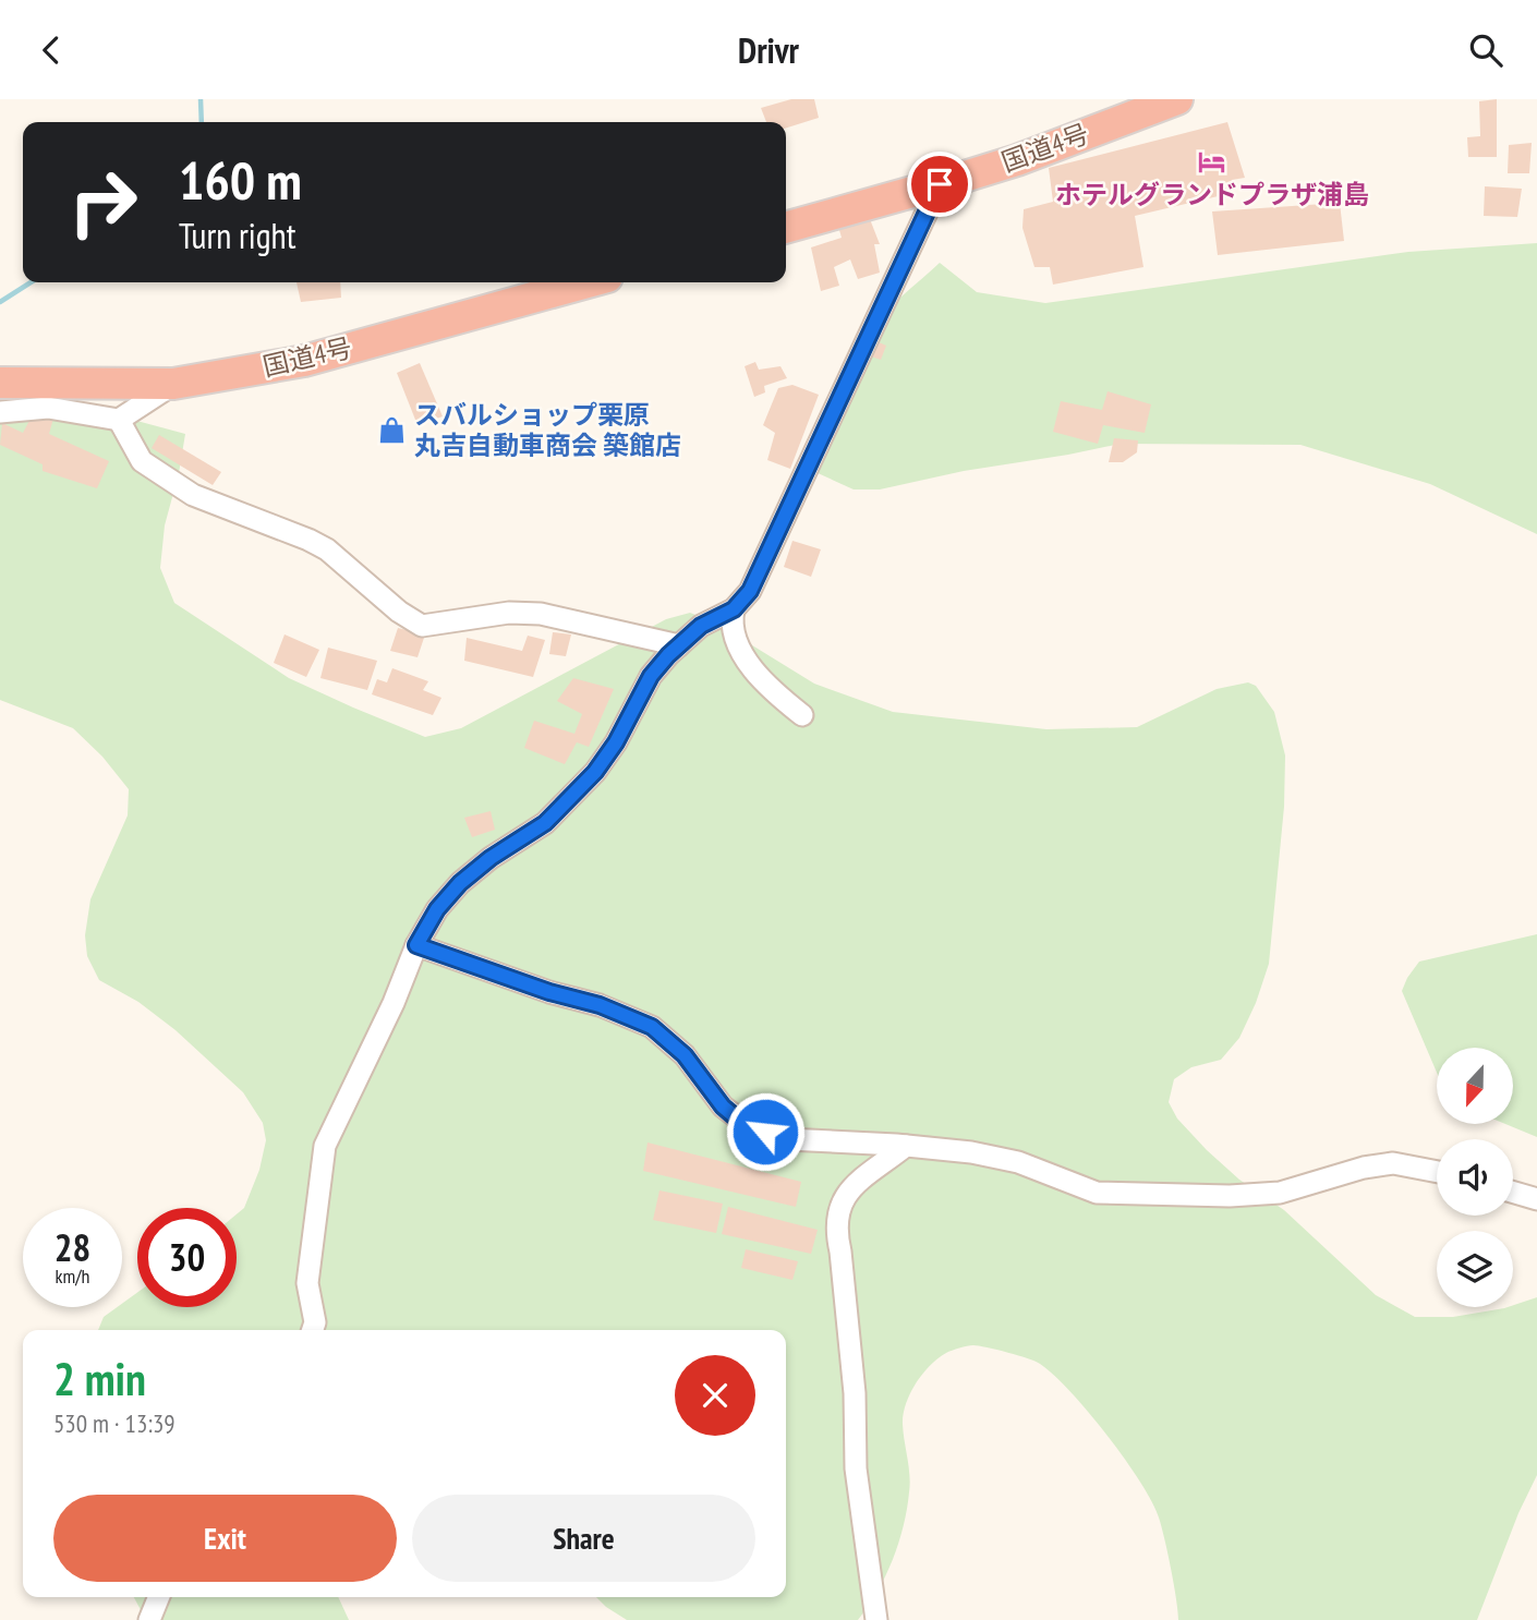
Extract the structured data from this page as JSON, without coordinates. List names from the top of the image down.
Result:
{
  "streets": {
    "highway": ["国道4号"]
  },
  "places": {
    "hotel": ["ホテルグランドプラザ浦島"],
    "shop": ["スバルショップ栗原 丸吉自動車商会 築館店"]
  },
  "north": "bottom",
  "page": {
    "header": "Drivr",
    "turn": ["160 m", "Turn right"],
    "speed": "28 km/h",
    "limit": "30",
    "heading": ["2 min", "530 m · 13:39"],
    "buttons": ["Exit", "Share"]
  }
}
